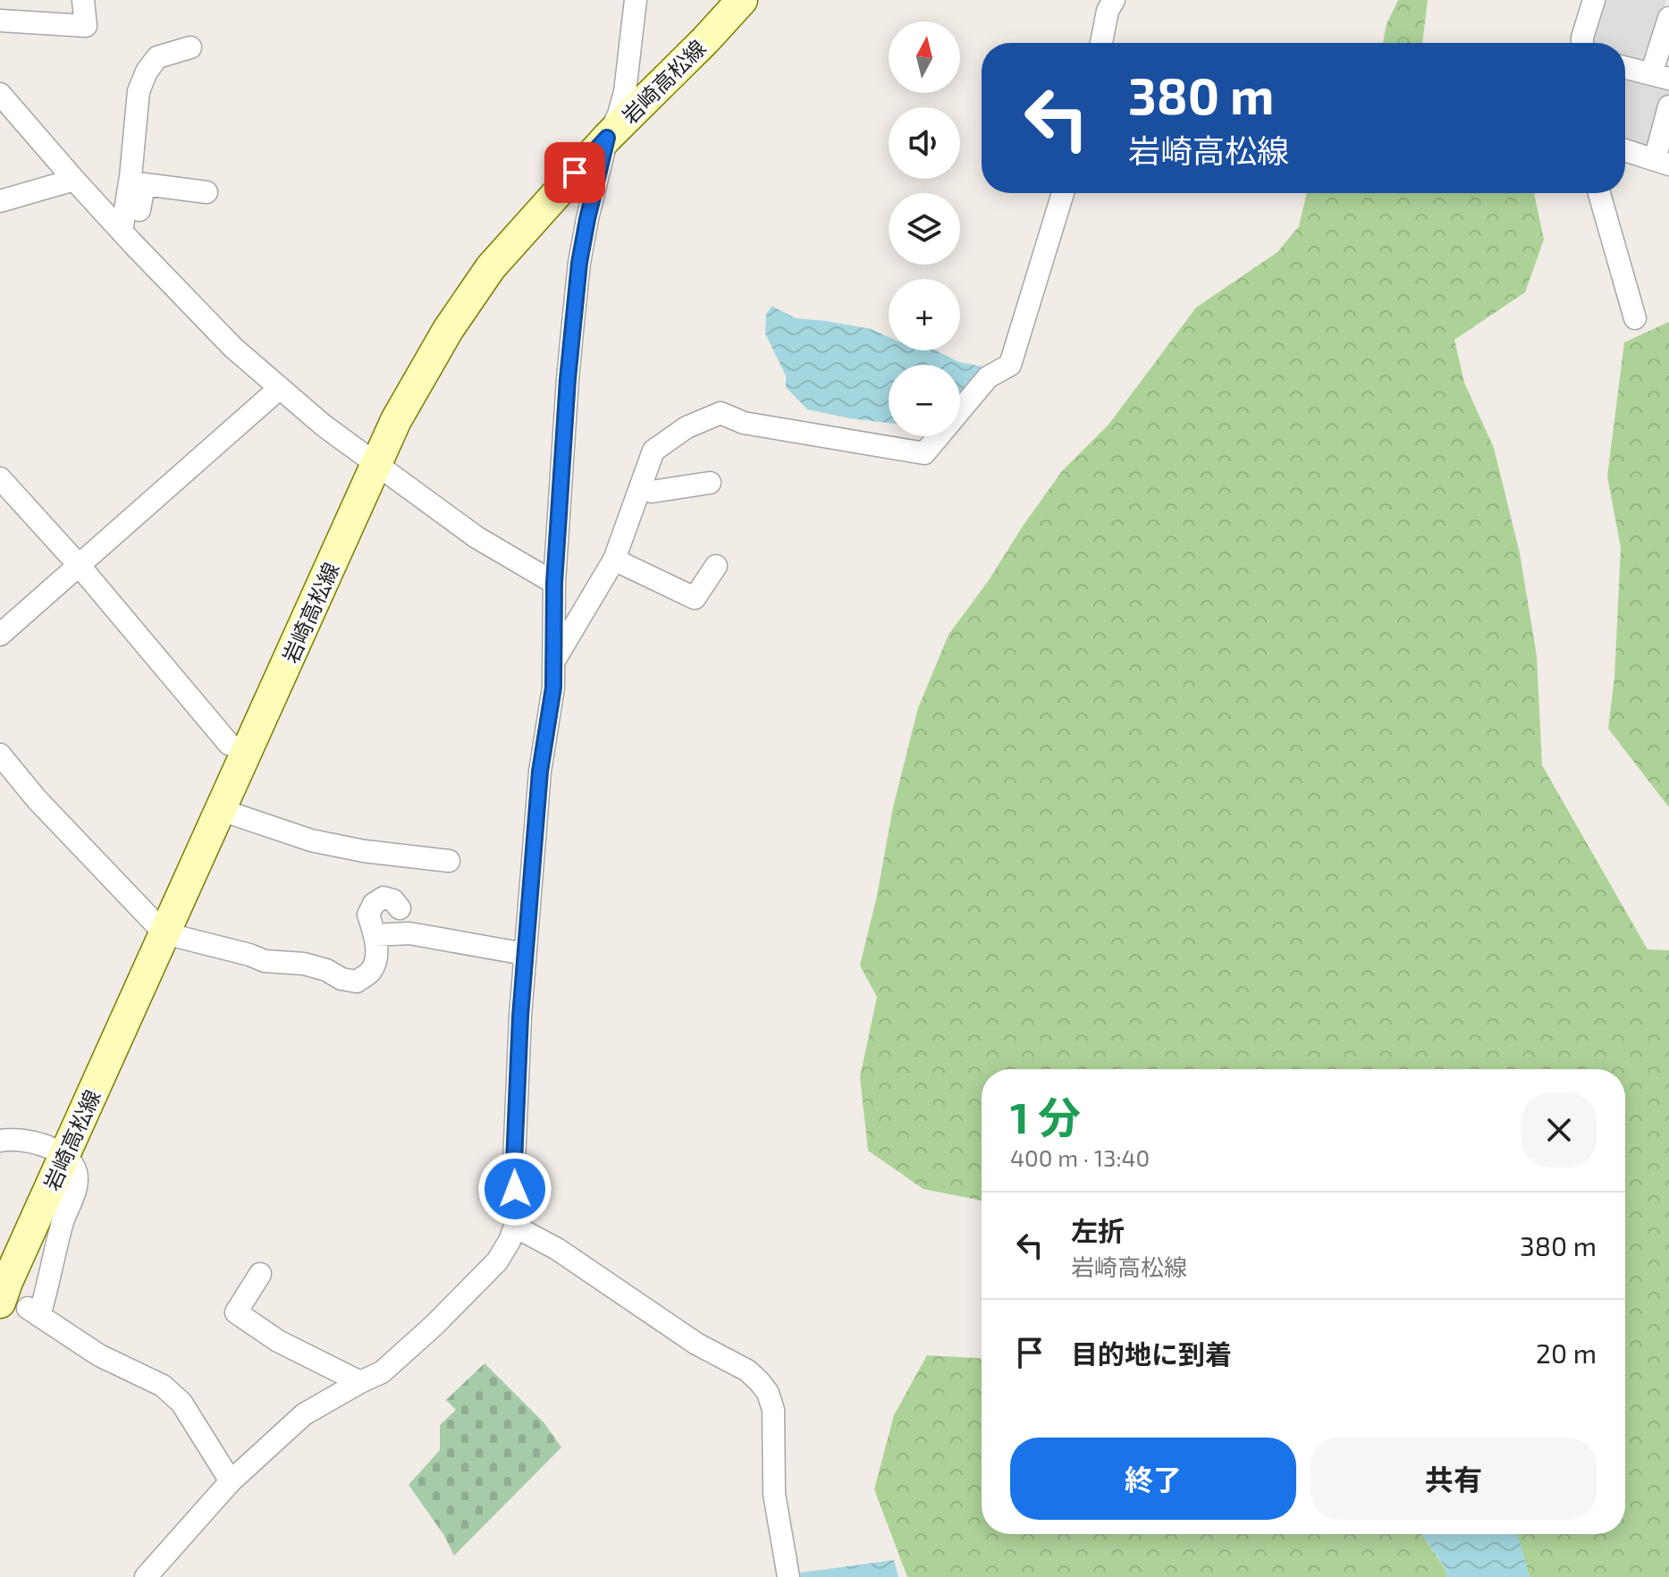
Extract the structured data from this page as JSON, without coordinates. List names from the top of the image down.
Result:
{
  "streets": {
    "main road": ["岩崎高松線"]
  },
  "north": "top",
  "page": {
    "map_buttons": ["+", "−"],
    "turn": ["380 m", "岩崎高松線"],
    "heading": ["1 分", "400 m · 13:40"],
    "list": [
      {
        "name": "左折",
        "note": "岩崎高松線",
        "value": "380 m"
      },
      {
        "name": "目的地に到着",
        "value": "20 m"
      }
    ],
    "buttons": ["終了", "共有"]
  }
}
